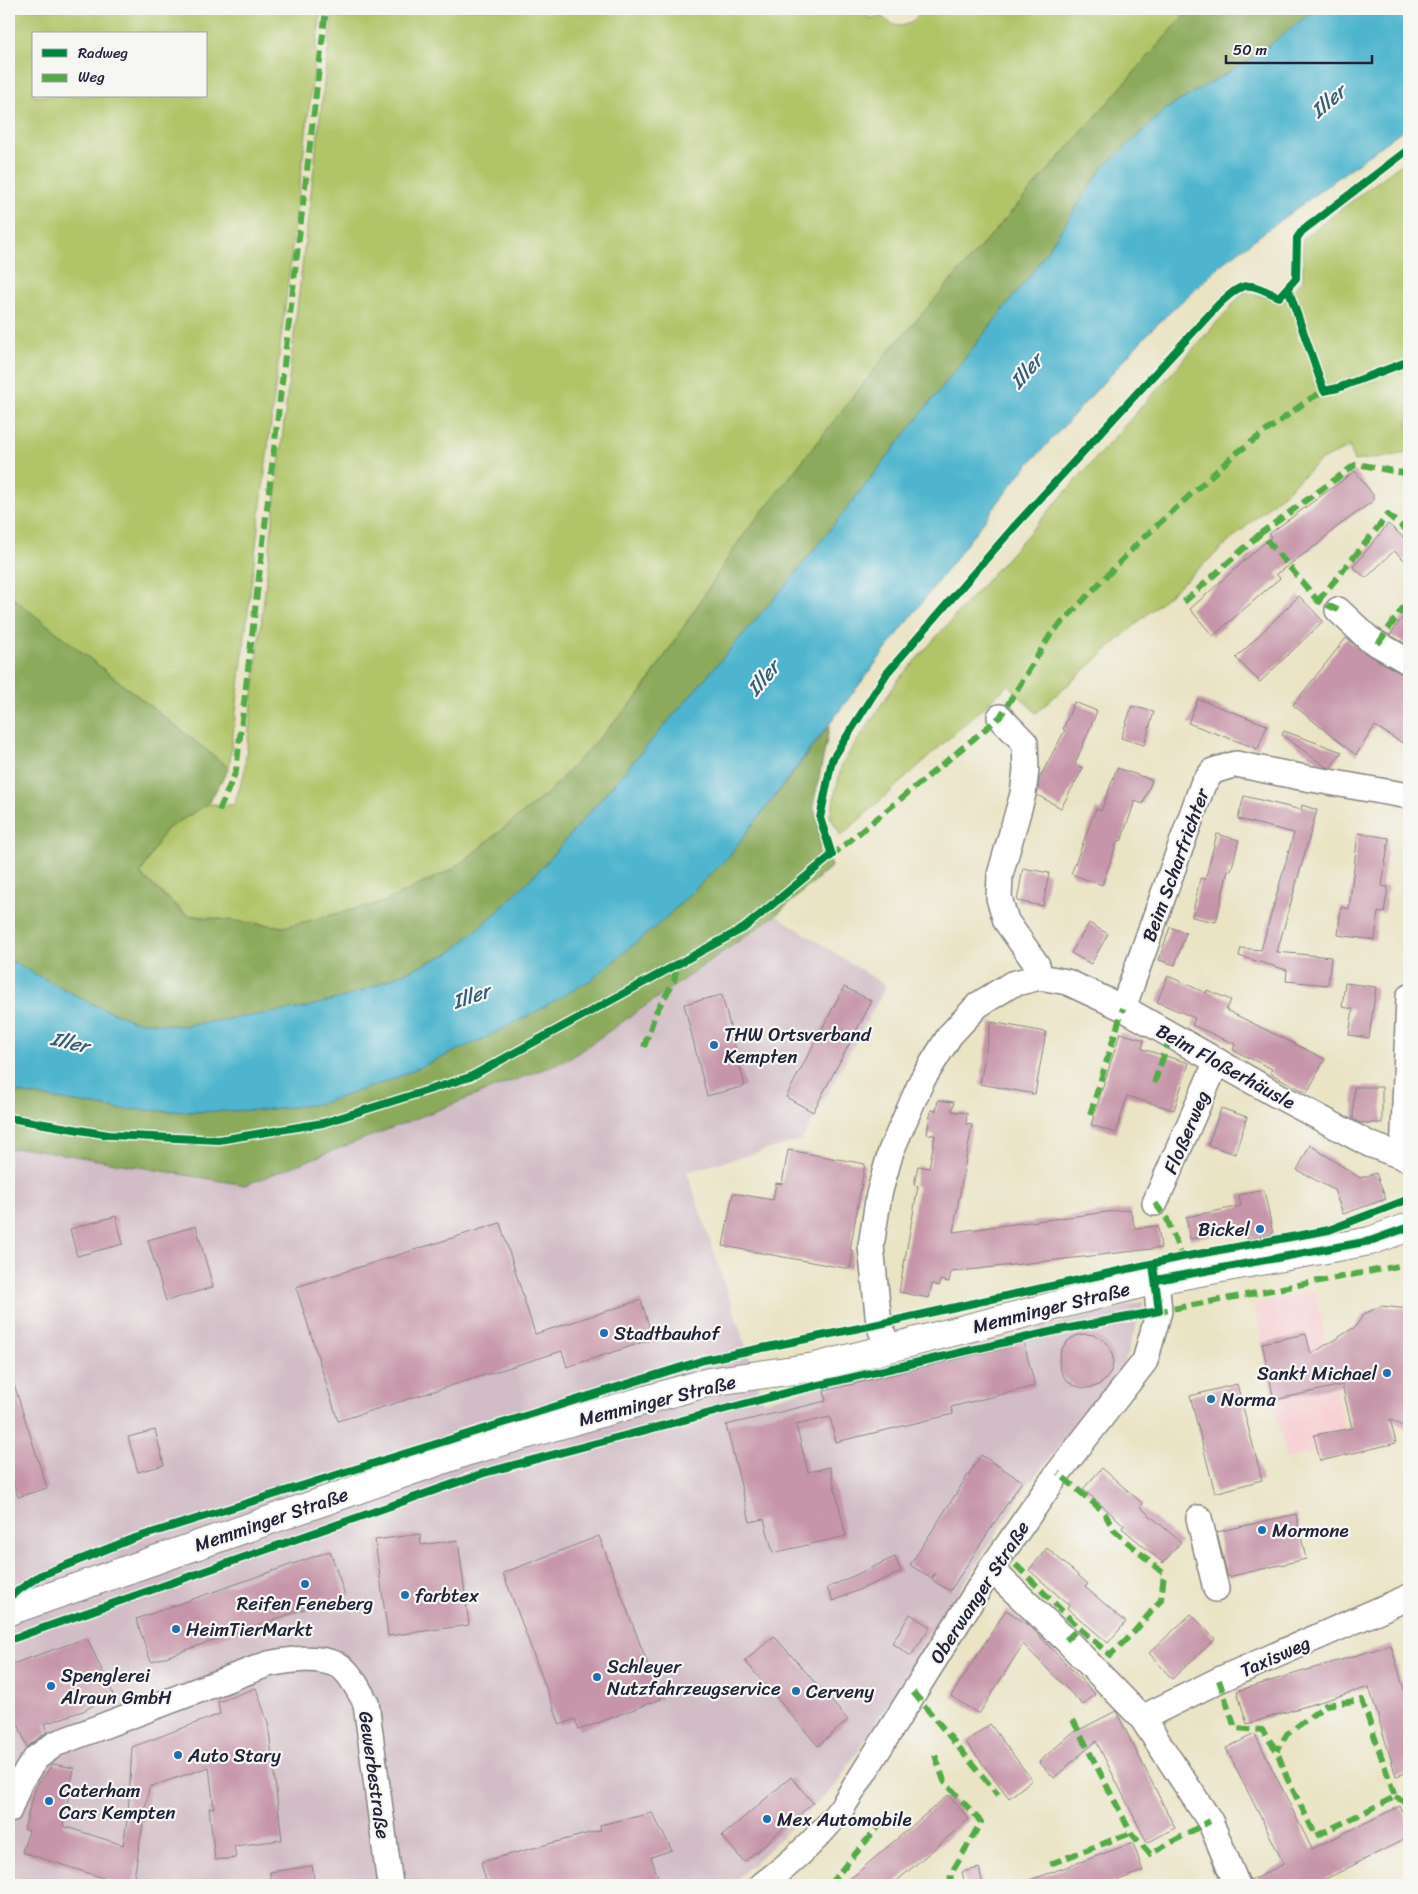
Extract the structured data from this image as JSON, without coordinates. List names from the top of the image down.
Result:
{
  "streets": {
    "main road": ["Memminger Straße"],
    "street": [
      "Beim Scharfrichter",
      "Beim Floßerhäusle",
      "Floßerweg",
      "Oberwanger Straße",
      "Taxisweg",
      "Gewerbestraße"
    ]
  },
  "crossings": [
    ["Beim Scharfrichter", "Beim Floßerhäusle"],
    ["Beim Floßerhäusle", "Floßerweg"],
    ["Beim Floßerhäusle", "Memminger Straße"],
    ["Memminger Straße", "Oberwanger Straße"]
  ],
  "water": ["Iller"],
  "places": [
    "THW Ortsverband Kempten",
    "Bickel",
    "Stadtbauhof",
    "Sankt Michael",
    "Norma",
    "Mormone",
    "Reifen Feneberg",
    "farbtex",
    "HeimTierMarkt",
    "Schleyer Nutzfahrzeugservice",
    "Spenglerei Alraun GmbH",
    "Cerveny",
    "Auto Stary",
    "Caterham Cars Kempten",
    "Mex Automobile"
  ],
  "legend": ["Radweg", "Weg"],
  "scale_bar": "50 m"
}
